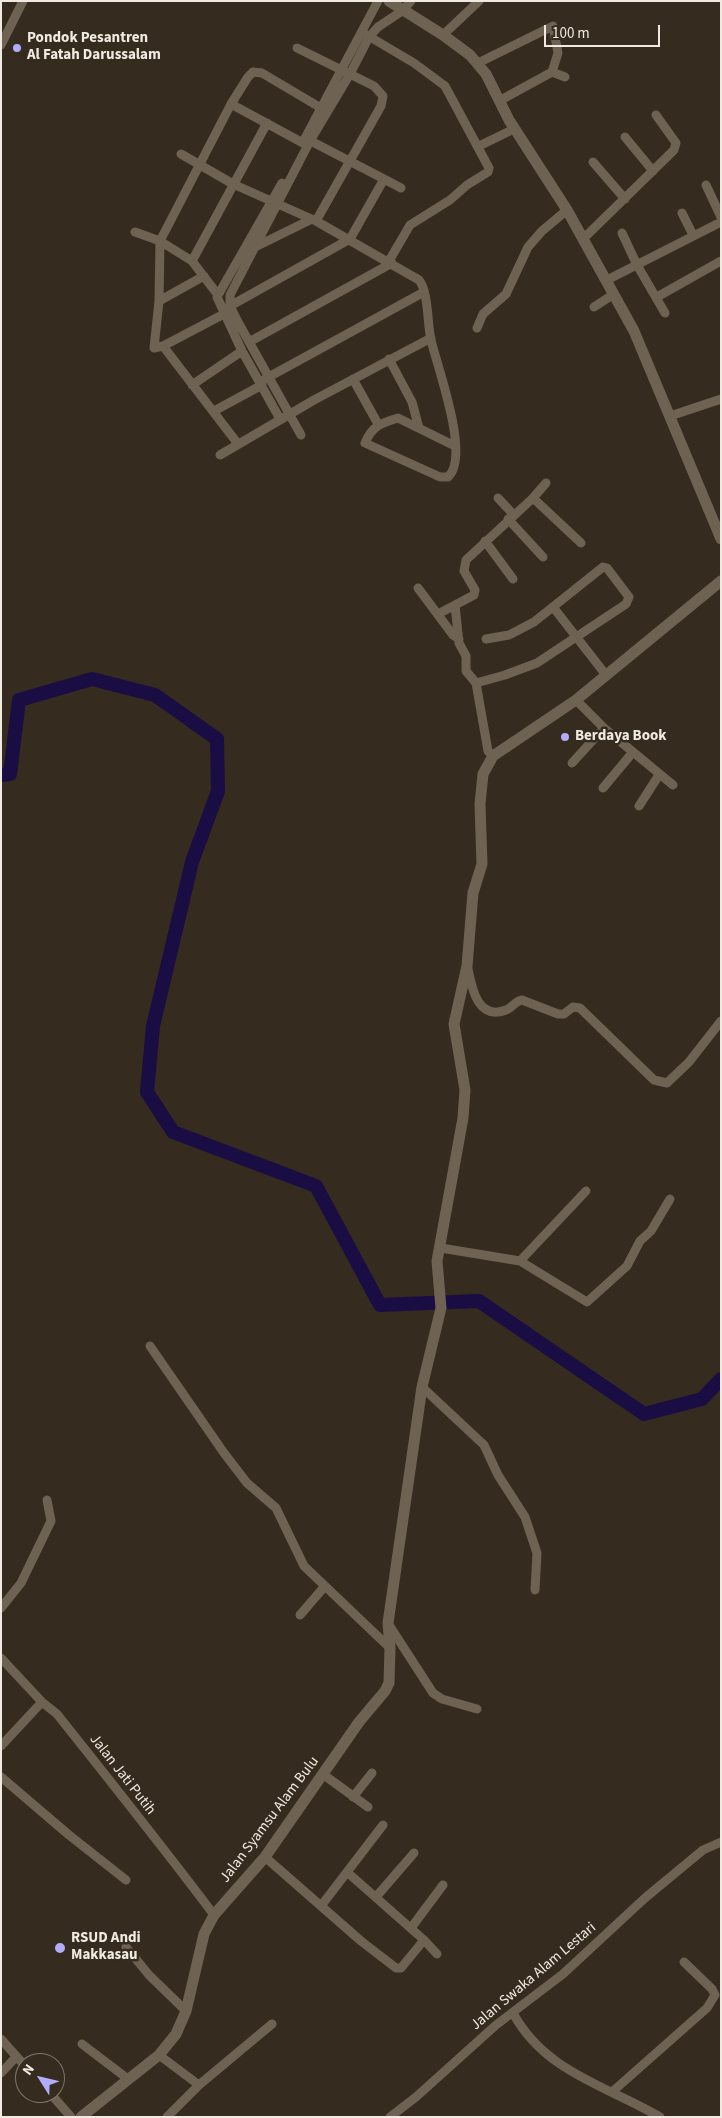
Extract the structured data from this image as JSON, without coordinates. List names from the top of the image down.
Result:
{
  "streets": {
    "street": ["Jalan Jati Putih", "Jalan Syamsu Alam Bulu", "Jalan Swaka Alam Lestari"]
  },
  "crossings": [
    ["Jalan Jati Putih", "Jalan Syamsu Alam Bulu"]
  ],
  "places": ["Pondok Pesantren Al Fatah Darussalam", "Berdaya Book", "RSUD Andi Makkasau"],
  "scale_bar": "100 m",
  "north": "top left"
}
